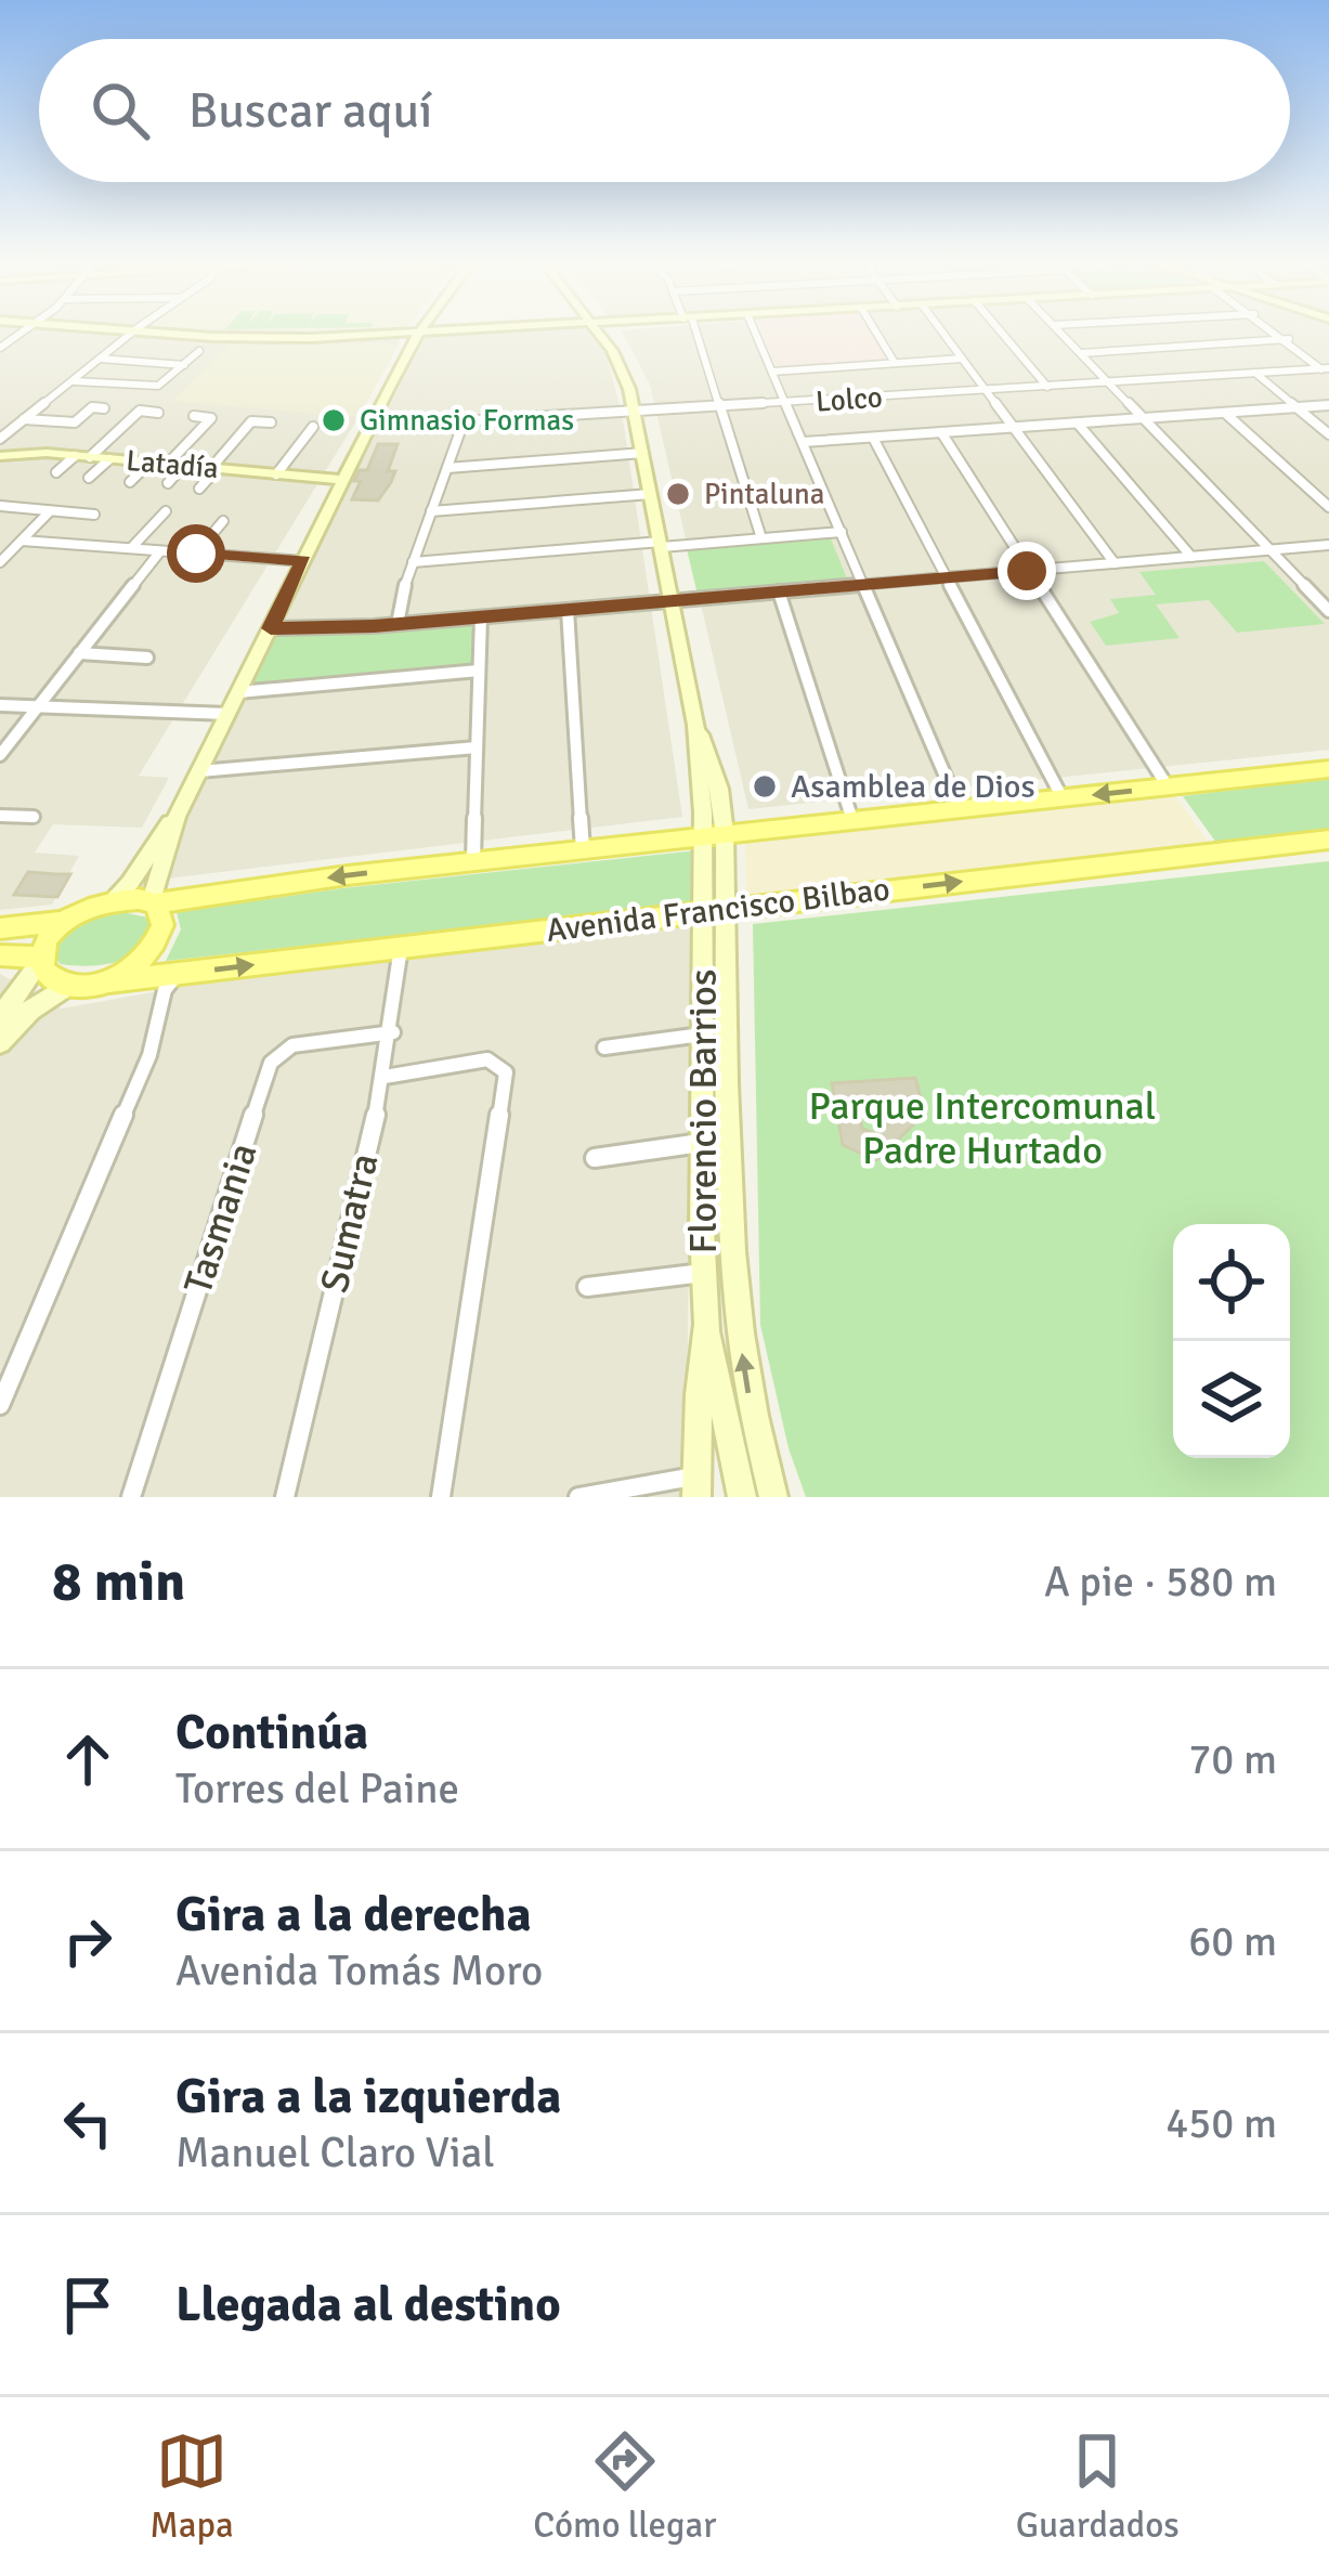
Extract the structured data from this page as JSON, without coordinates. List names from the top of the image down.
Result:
{
  "streets": {
    "main road": ["Latadía", "Avenida Francisco Bilbao", "Florencio Barrios"],
    "street": ["Lolco", "Tasmania", "Sumatra"]
  },
  "crossings": [
    ["Lolco", "Florencio Barrios"],
    ["Avenida Francisco Bilbao", "Florencio Barrios"],
    ["Avenida Francisco Bilbao", "Sumatra"],
    ["Tasmania", "Sumatra"]
  ],
  "parks": ["Parque Intercomunal Padre Hurtado"],
  "places": ["Gimnasio Formas", "Pintaluna", "Asamblea de Dios"],
  "page": {
    "search": "Buscar aquí",
    "heading": ["8 min", "A pie · 580 m"],
    "list": [
      ["Continúa", "Torres del Paine", "70 m"],
      ["Gira a la derecha", "Avenida Tomás Moro", "60 m"],
      ["Gira a la izquierda", "Manuel Claro Vial", "450 m"],
      "Llegada al destino"
    ],
    "nav": ["Mapa", "Cómo llegar", "Guardados"]
  }
}
